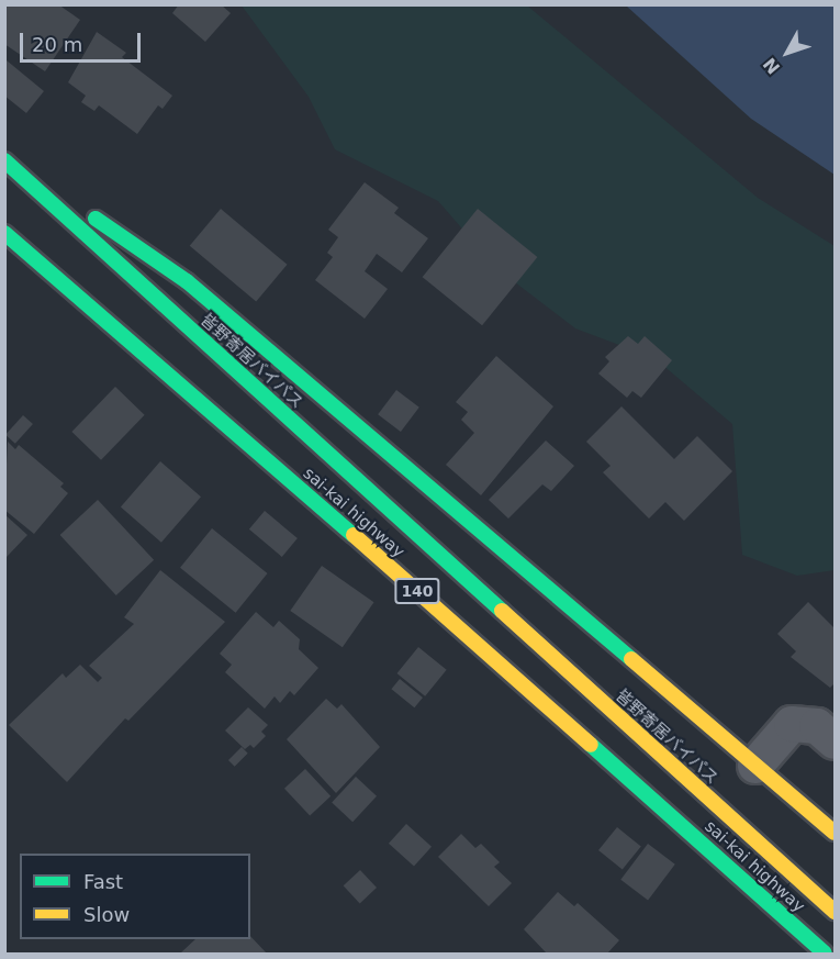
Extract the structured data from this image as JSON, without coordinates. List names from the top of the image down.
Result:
{
  "streets": {
    "highway": ["皆野寄居バイパス", "sai-kai highway", "140"]
  },
  "crossings": [
    ["皆野寄居バイパス", "140"]
  ],
  "legend": ["Fast", "Slow"],
  "scale_bar": "20 m",
  "north": "bottom left"
}
